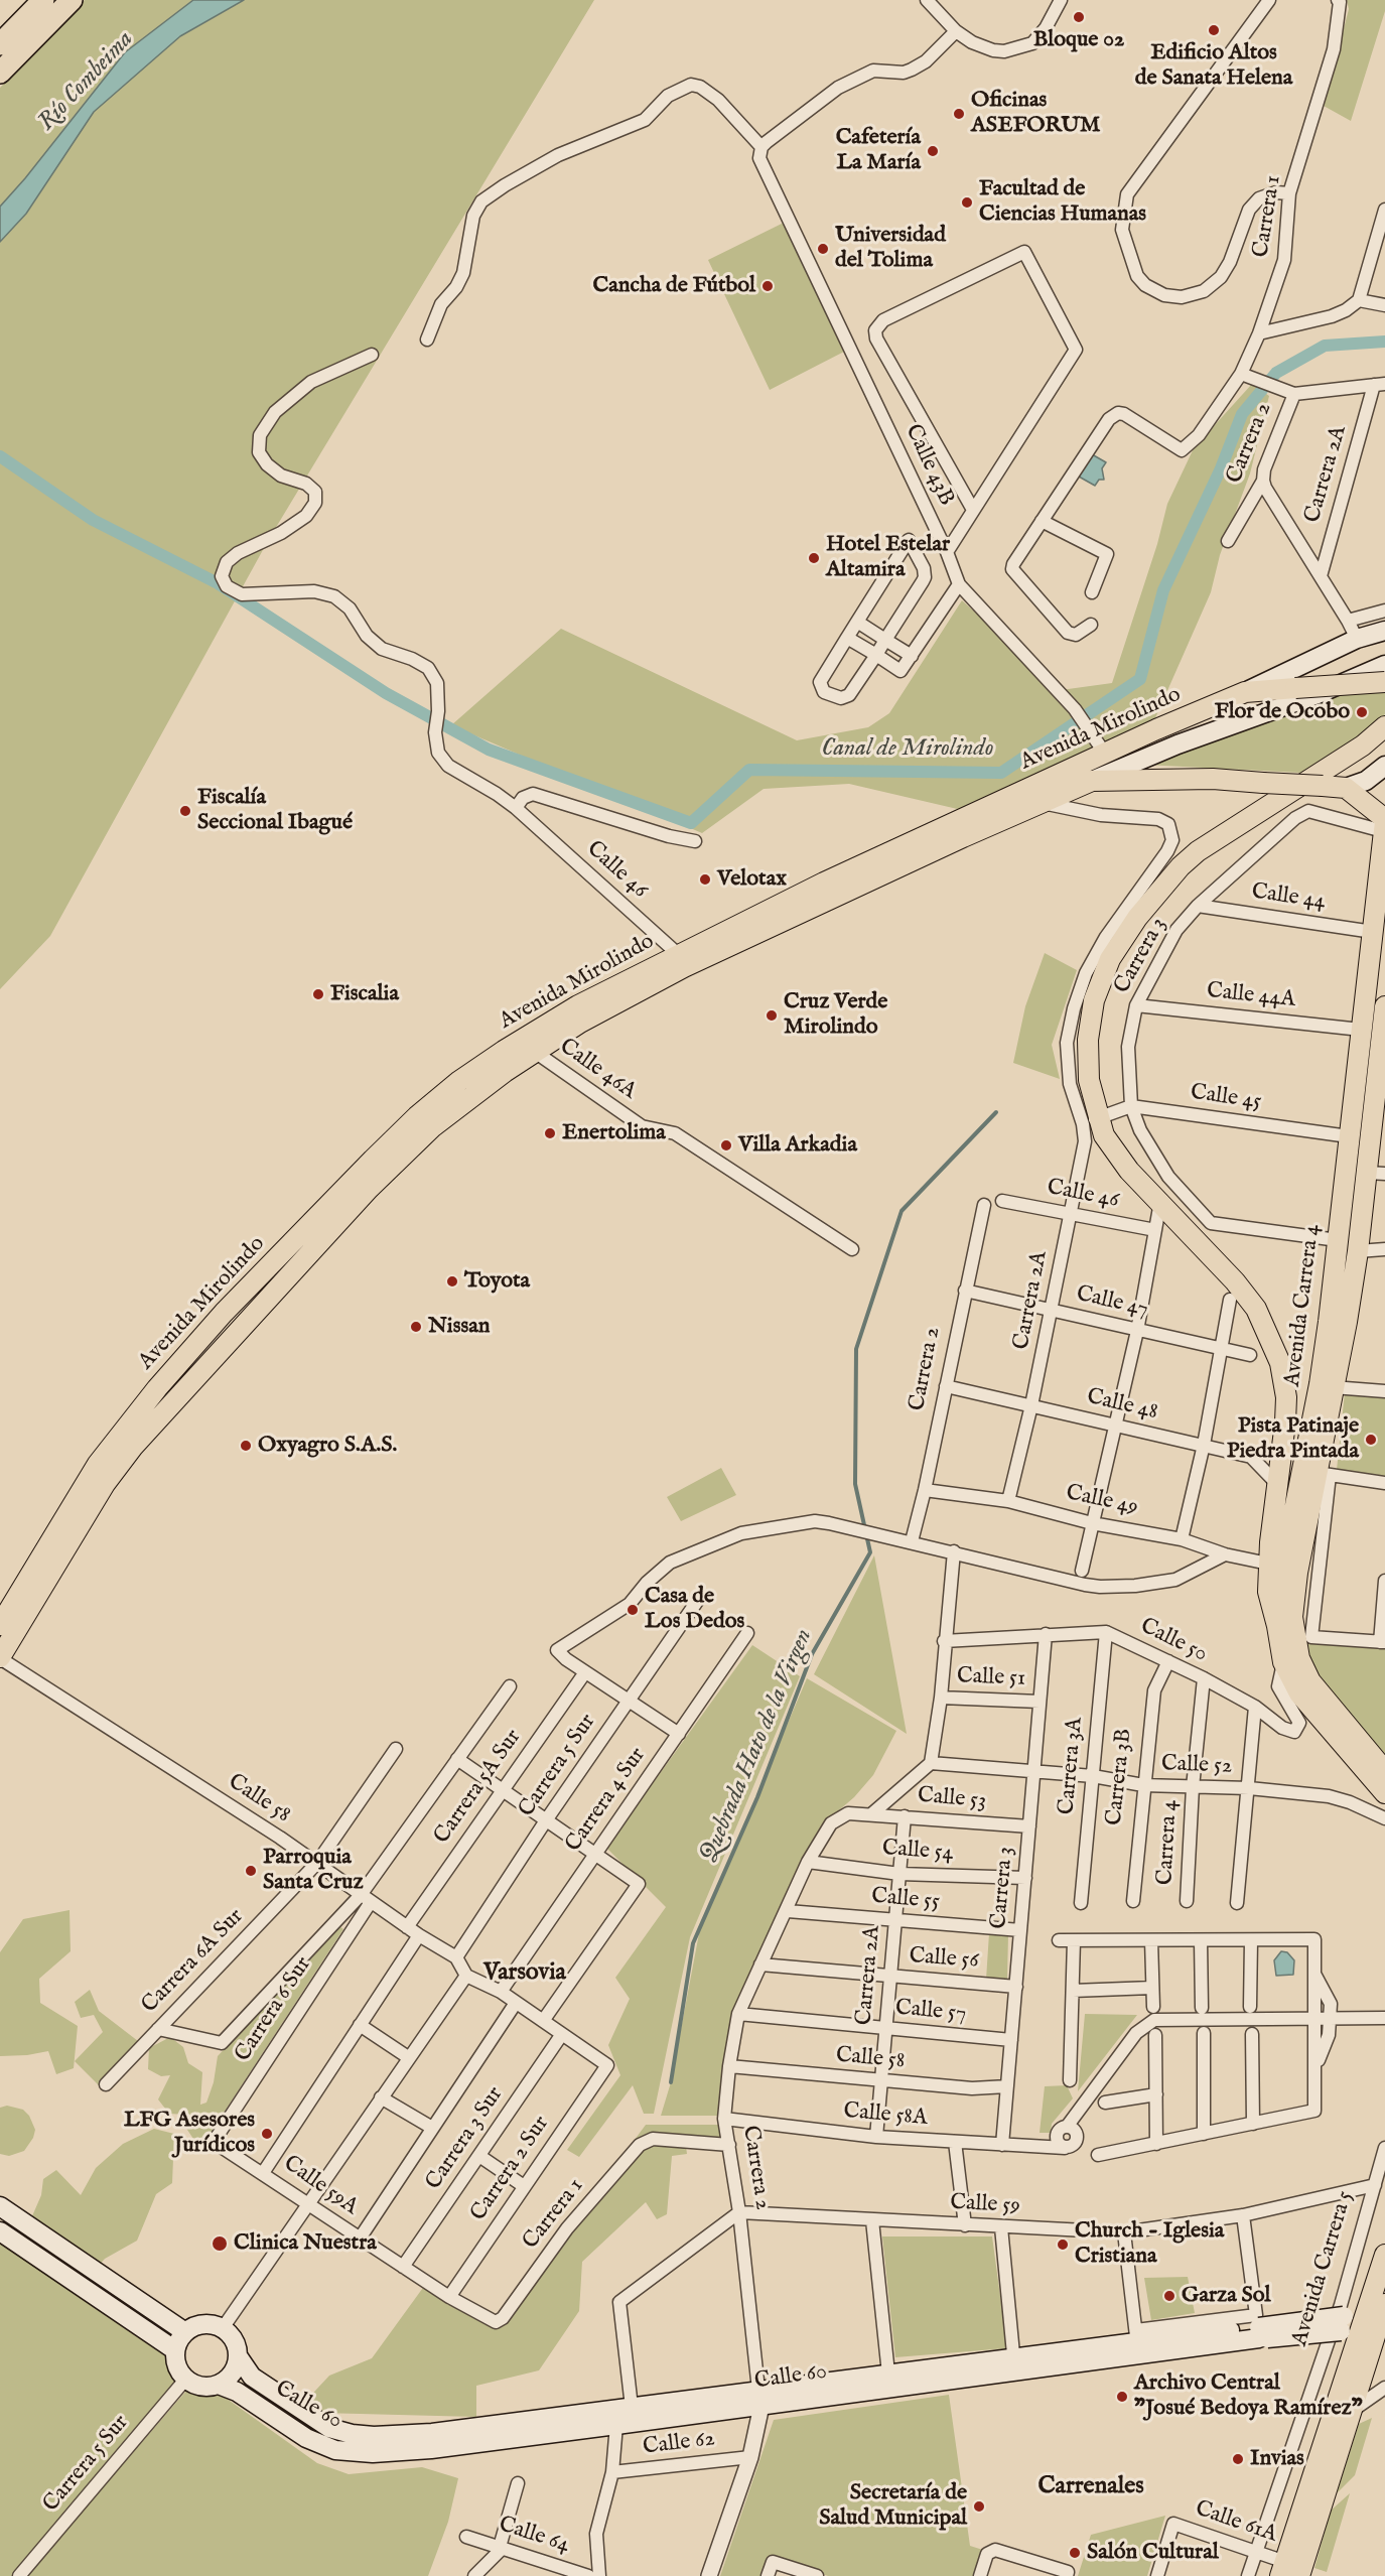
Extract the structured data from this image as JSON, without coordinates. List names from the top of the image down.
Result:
{
  "streets": {
    "main road": ["Avenida Mirolindo", "Avenida Carrera 4", "Calle 60"],
    "street": [
      "Carrera 1",
      "Carrera 2",
      "Calle 43B",
      "Carrera 2A",
      "Calle 46",
      "Calle 44",
      "Carrera 3",
      "Calle 44A",
      "Calle 46A",
      "Calle 45",
      "Calle 47",
      "Calle 48",
      "Calle 49",
      "Calle 50",
      "Calle 51",
      "Carrera 5 Sur",
      "Carrera 3A",
      "Calle 52",
      "Carrera 3B",
      "Carrera 5A Sur",
      "Calle 58",
      "Calle 53",
      "Carrera 4 Sur",
      "Carrera 4",
      "Calle 54",
      "Calle 55",
      "Calle 56",
      "Carrera 6A Sur",
      "Carrera 6 Sur",
      "Calle 57",
      "Calle 58A",
      "Carrera 3 Sur",
      "Carrera 2 Sur",
      "Calle 59A",
      "Calle 59",
      "Avenida Carrera 5",
      "Calle 62",
      "Calle 61A",
      "Calle 64"
    ]
  },
  "crossings": [
    ["Carrera 1", "Carrera 2"],
    ["Carrera 1", "Calle 59A"],
    ["Carrera 2", "Calle 47"],
    ["Carrera 2", "Calle 48"],
    ["Carrera 2", "Calle 49"],
    ["Carrera 2", "Calle 58"],
    ["Carrera 2", "Calle 53"],
    ["Carrera 2", "Calle 54"],
    ["Carrera 2", "Calle 55"],
    ["Carrera 2", "Calle 56"],
    ["Carrera 2", "Calle 57"],
    ["Carrera 2", "Calle 58A"],
    ["Carrera 2", "Calle 59"],
    ["Carrera 2", "Calle 60"],
    ["Carrera 2", "Calle 62"],
    ["Calle 43B", "Avenida Mirolindo"],
    ["Carrera 2A", "Avenida Mirolindo"],
    ["Carrera 2A", "Calle 46"],
    ["Carrera 2A", "Calle 45"],
    ["Carrera 2A", "Calle 47"],
    ["Carrera 2A", "Calle 48"],
    ["Carrera 2A", "Calle 49"],
    ["Carrera 2A", "Calle 58"],
    ["Carrera 2A", "Calle 53"],
    ["Carrera 2A", "Calle 54"],
    ["Carrera 2A", "Calle 55"],
    ["Carrera 2A", "Calle 56"],
    ["Carrera 2A", "Calle 57"],
    ["Carrera 2A", "Calle 58A"],
    ["Avenida Mirolindo", "Calle 46"],
    ["Avenida Mirolindo", "Calle 46A"],
    ["Avenida Mirolindo", "Calle 58"],
    ["Calle 44", "Carrera 3"],
    ["Calle 44", "Avenida Carrera 4"],
    ["Carrera 3", "Calle 44A"],
    ["Carrera 3", "Calle 45"],
    ["Carrera 3", "Avenida Carrera 4"],
    ["Carrera 3", "Calle 50"],
    ["Carrera 3", "Calle 51"],
    ["Carrera 3", "Calle 52"],
    ["Carrera 3", "Calle 58"],
    ["Carrera 3", "Calle 53"],
    ["Carrera 3", "Calle 54"],
    ["Carrera 3", "Calle 55"],
    ["Carrera 3", "Calle 56"],
    ["Carrera 3", "Calle 57"],
    ["Carrera 3", "Calle 58A"],
    ["Calle 44A", "Avenida Carrera 4"],
    ["Calle 45", "Avenida Carrera 4"],
    ["Avenida Carrera 4", "Calle 49"],
    ["Avenida Carrera 4", "Calle 50"],
    ["Calle 50", "Carrera 3A"],
    ["Calle 50", "Carrera 3B"],
    ["Calle 50", "Carrera 4"],
    ["Carrera 5 Sur", "Calle 58"],
    ["Carrera 5 Sur", "Calle 60"],
    ["Carrera 3A", "Calle 52"],
    ["Calle 52", "Carrera 3B"],
    ["Calle 52", "Carrera 4"],
    ["Carrera 5A Sur", "Calle 58"],
    ["Calle 58", "Carrera 6A Sur"],
    ["Calle 58", "Carrera 6 Sur"],
    ["Carrera 6 Sur", "Calle 59A"],
    ["Carrera 3 Sur", "Carrera 2 Sur"],
    ["Carrera 3 Sur", "Calle 59A"],
    ["Carrera 2 Sur", "Calle 59A"],
    ["Calle 59", "Avenida Carrera 5"],
    ["Avenida Carrera 5", "Calle 61A"]
  ],
  "districts": ["Varsovia", "Carrenales"],
  "water": ["Río Combeima", "Canal de Mirolindo", "Quebrada Hato de la Virgen"],
  "places": [
    "Bloque 02",
    "Edificio Altos de Sanata Helena",
    "Oficinas ASEFORUM",
    "Cafetería La María",
    "Facultad de Ciencias Humanas",
    "Universidad del Tolima",
    "Cancha de Fútbol",
    "Hotel Estelar Altamira",
    "Flor de Ocobo",
    "Fiscalía Seccional Ibagué",
    "Velotax",
    "Fiscalia",
    "Cruz Verde Mirolindo",
    "Enertolima",
    "Villa Arkadia",
    "Toyota",
    "Nissan",
    "Pista Patinaje Piedra Pintada",
    "Oxyagro S.A.S.",
    "Casa de Los Dedos",
    "Parroquia Santa Cruz",
    "LFG Asesores Jurídicos",
    "Clinica Nuestra",
    "Church - Iglesia Cristiana",
    "Garza Sol",
    "Archivo Central \"Josué Bedoya Ramírez\"",
    "Invias",
    "Secretaría de Salud Municipal",
    "Salón Cultural"
  ]
}
